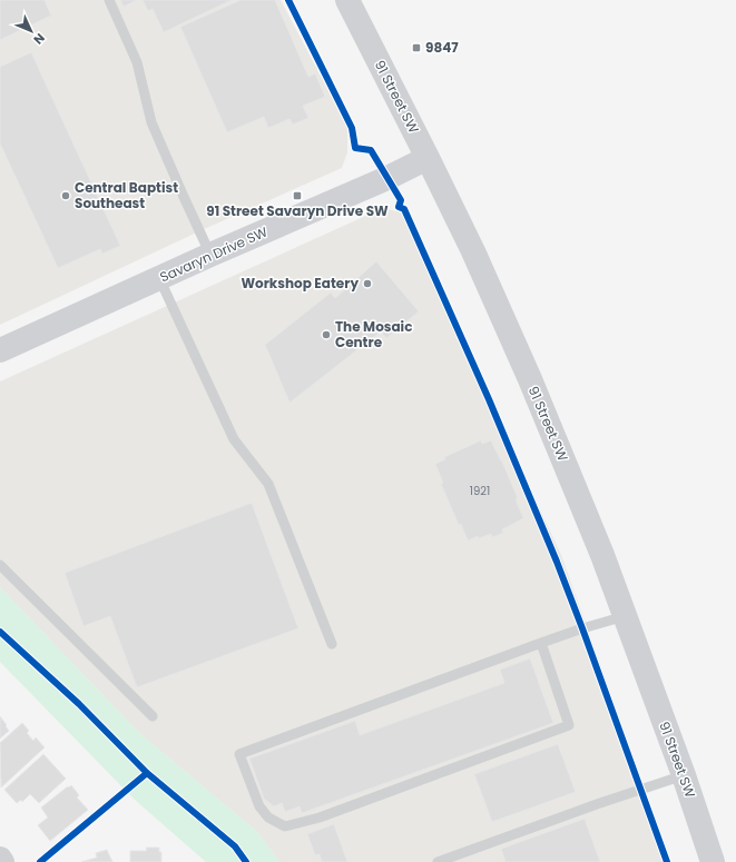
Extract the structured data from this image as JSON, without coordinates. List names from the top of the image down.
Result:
{
  "streets": {
    "main road": ["91 Street SW", "Savaryn Drive SW"]
  },
  "crossings": [
    ["91 Street SW", "Savaryn Drive SW"]
  ],
  "places": {
    "transit": ["9847", "91 Street Savaryn Drive SW"],
    "other": ["Central Baptist Southeast", "Workshop Eatery", "The Mosaic Centre"]
  },
  "house_numbers": ["1921"],
  "north": "bottom right"
}
